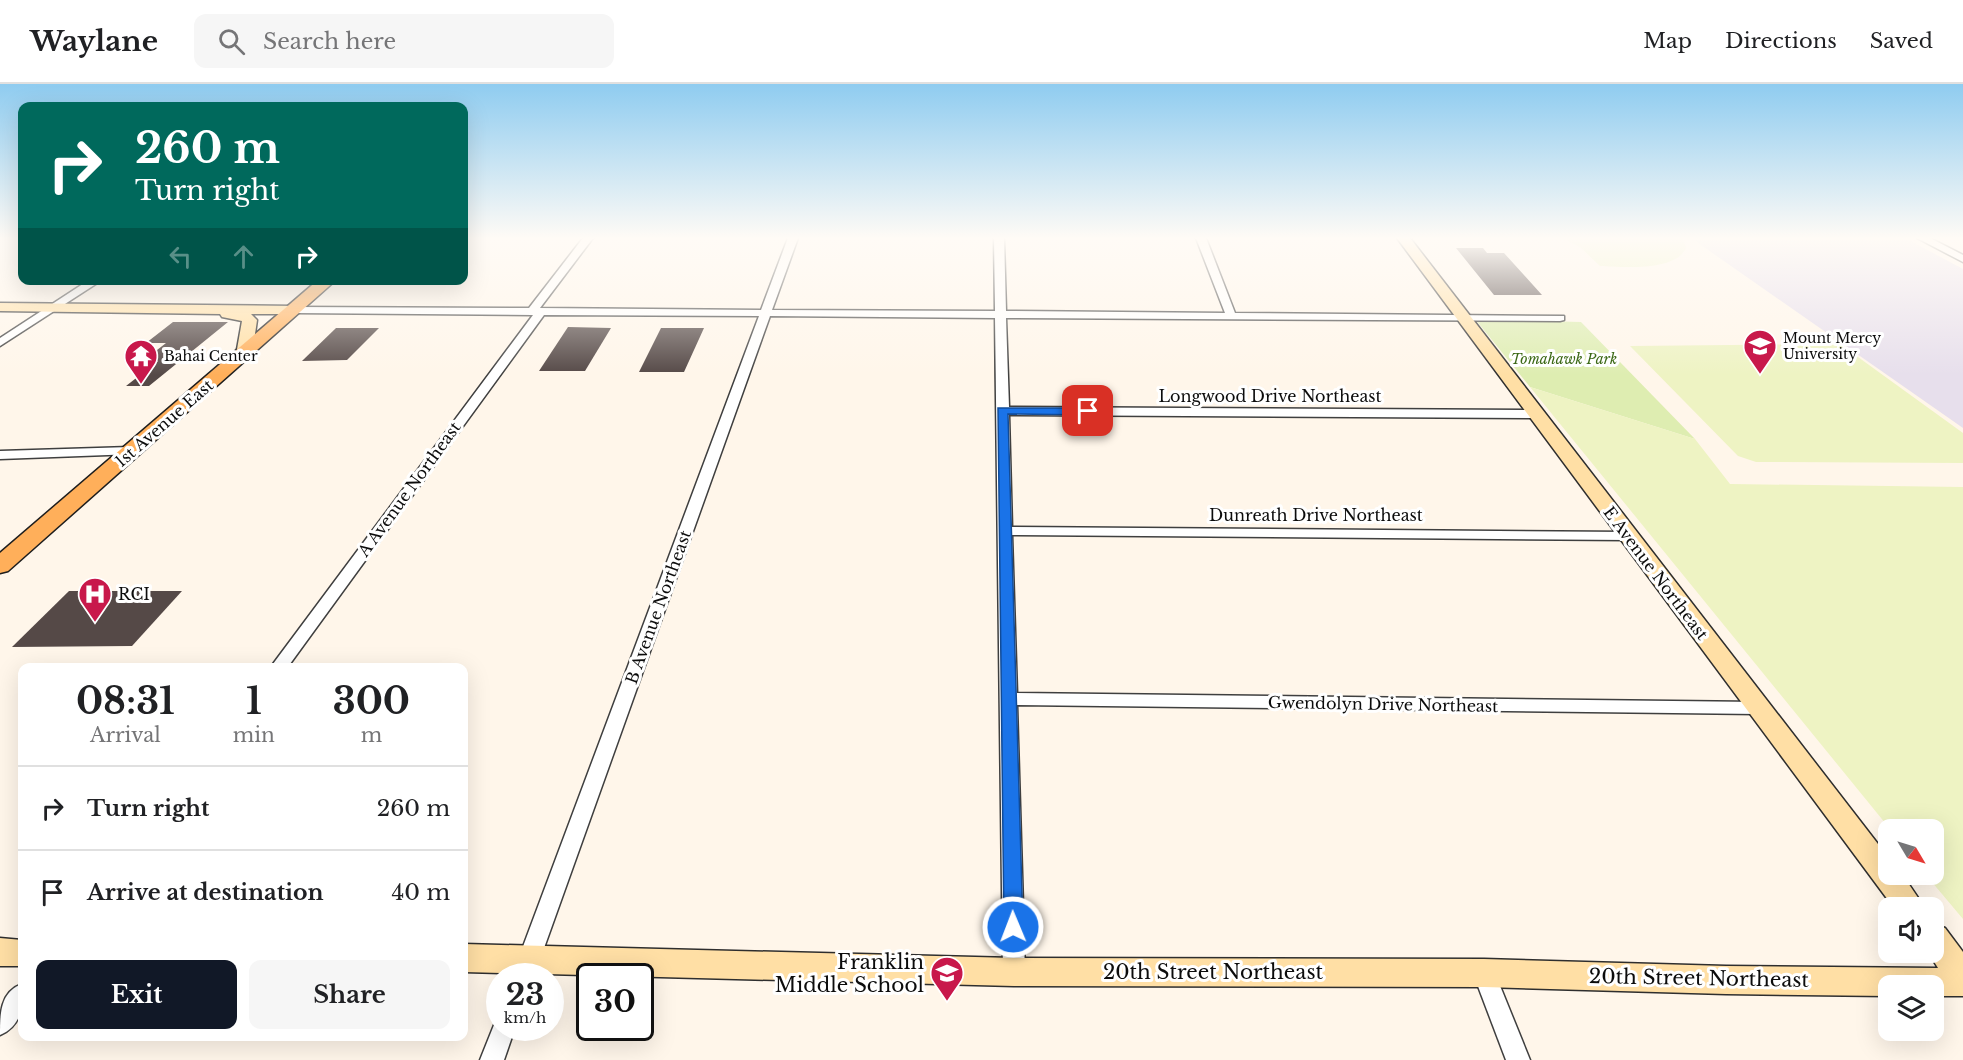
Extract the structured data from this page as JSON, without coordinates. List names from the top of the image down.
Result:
{
  "streets": {
    "main road": ["1st Avenue East"],
    "street": [
      "Longwood Drive Northeast",
      "A Avenue Northeast",
      "Dunreath Drive Northeast",
      "E Avenue Northeast",
      "B Avenue Northeast",
      "Gwendolyn Drive Northeast",
      "20th Street Northeast"
    ]
  },
  "crossings": [
    ["Longwood Drive Northeast", "E Avenue Northeast"],
    ["Dunreath Drive Northeast", "E Avenue Northeast"],
    ["E Avenue Northeast", "Gwendolyn Drive Northeast"]
  ],
  "parks": ["Tomahawk Park"],
  "places": {
    "school or university": ["Mount Mercy University", "Franklin Middle School"],
    "temple": ["Bahai Center"],
    "hospital": ["RCI"]
  },
  "north": "bottom right",
  "page": {
    "header": "Waylane",
    "search": "Search here",
    "nav": ["Map", "Directions", "Saved"],
    "turn": ["260 m", "Turn right"],
    "eta": [
      "08:31",
      "Arrival",
      "1",
      "min",
      "300",
      "m"
    ],
    "list": [
      {
        "name": "Turn right",
        "value": "260 m"
      },
      {
        "name": "Arrive at destination",
        "value": "40 m"
      }
    ],
    "buttons": ["Exit", "Share"],
    "speed": "23 km/h",
    "limit": "30"
  }
}
